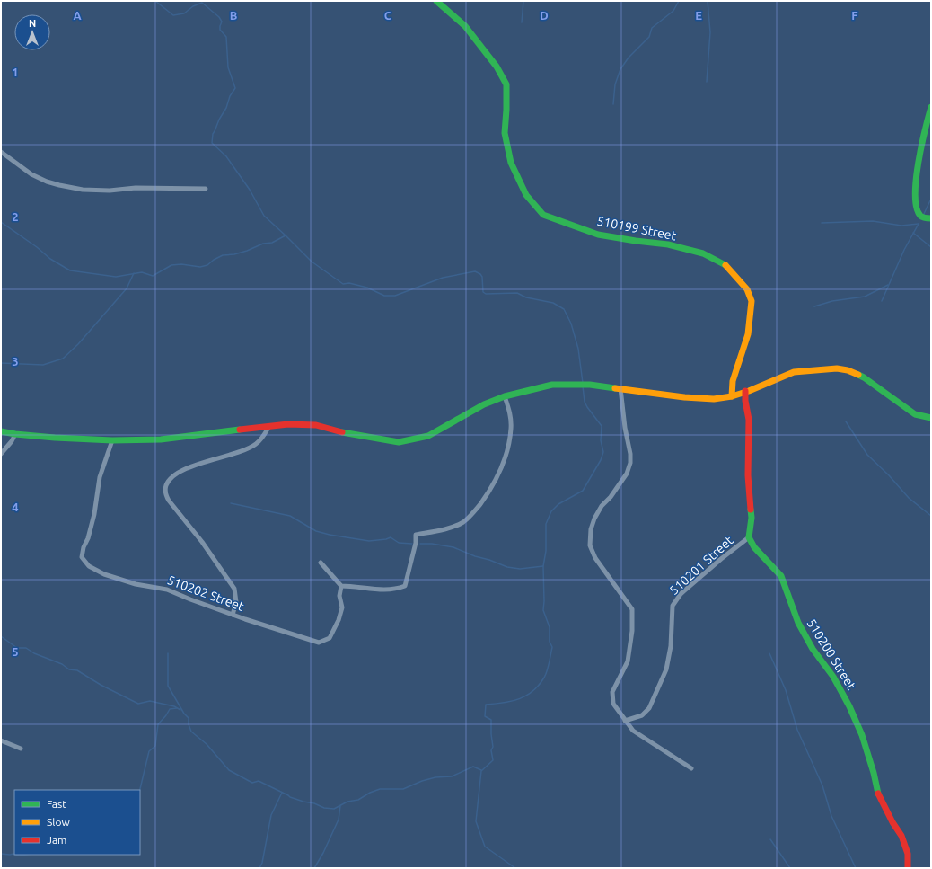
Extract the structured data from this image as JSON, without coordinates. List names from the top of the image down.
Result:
{
  "streets": {
    "street": [
      "510199 Street",
      "510201 Street",
      "510202 Street",
      "510200 Street"
    ]
  },
  "crossings": [
    ["510201 Street", "510200 Street"]
  ],
  "legend": ["Fast", "Slow", "Jam"],
  "north": "top",
  "grid": {
    "columns": [
      "A",
      "B",
      "C",
      "D",
      "E",
      "F"
    ],
    "rows": [
      "1",
      "2",
      "3",
      "4",
      "5"
    ]
  }
}
